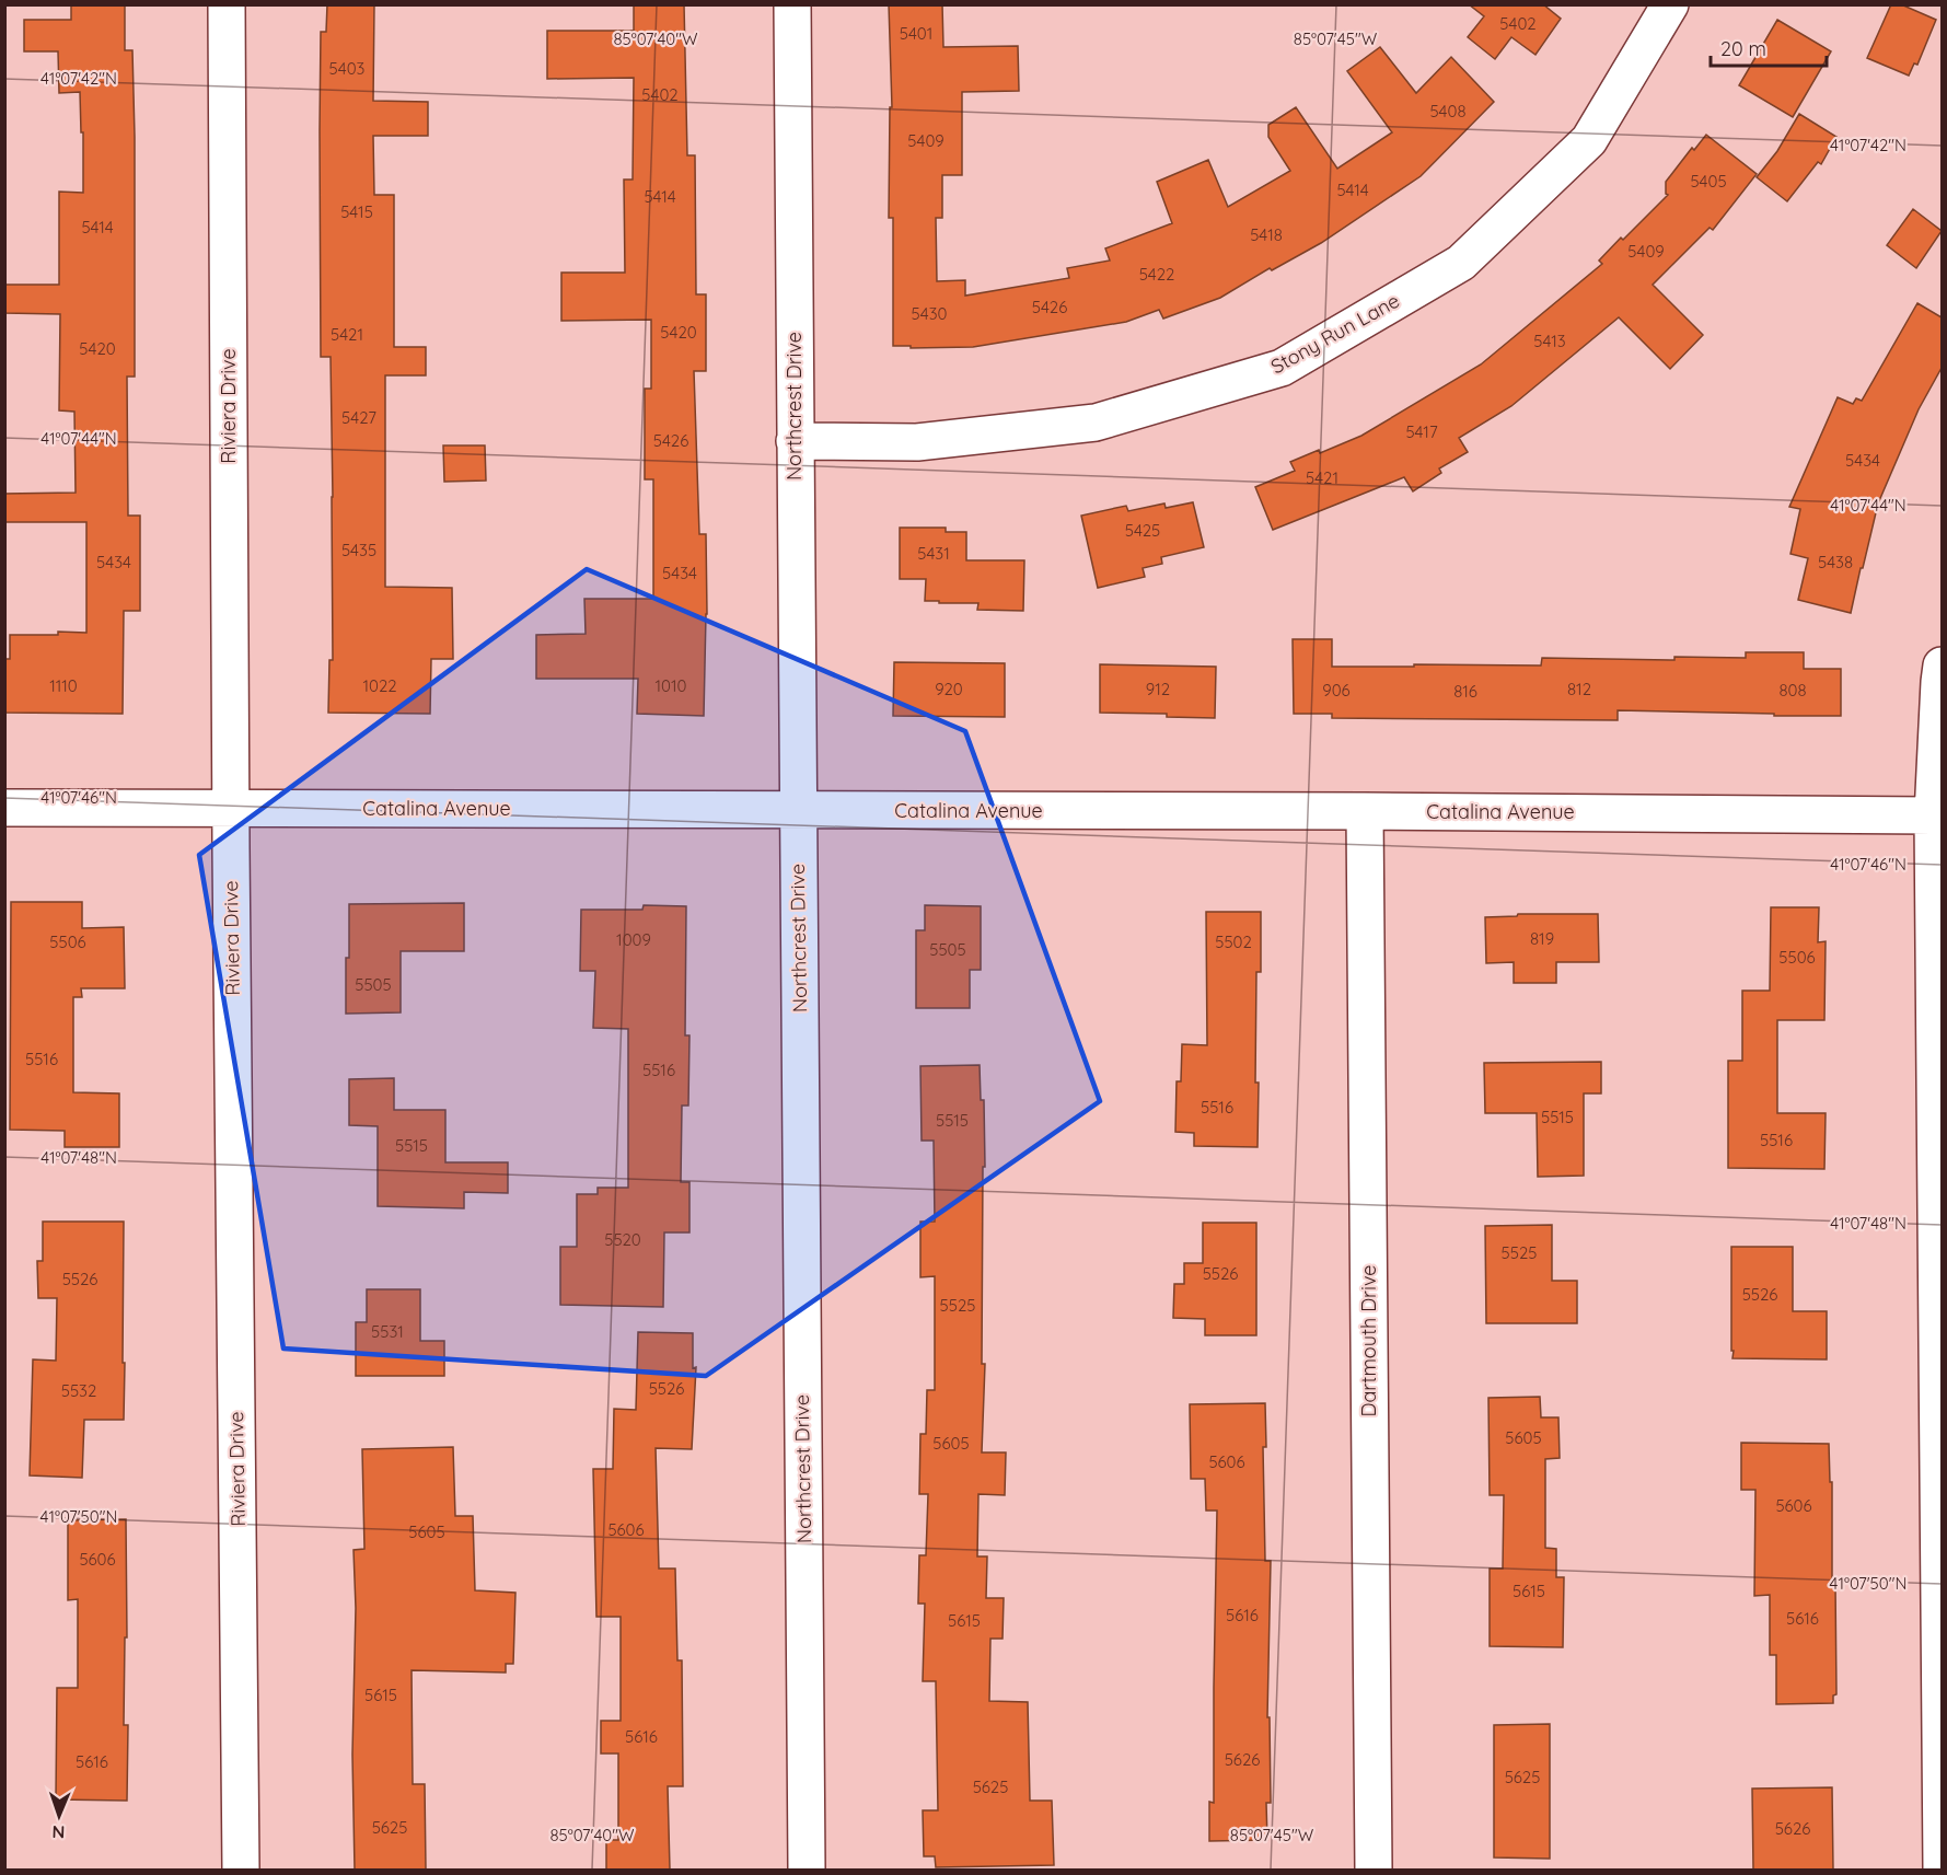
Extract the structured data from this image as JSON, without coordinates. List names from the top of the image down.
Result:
{
  "streets": {
    "street": [
      "Stony Run Lane",
      "Riviera Drive",
      "Northcrest Drive",
      "Catalina Avenue",
      "Dartmouth Drive"
    ]
  },
  "crossings": [
    ["Stony Run Lane", "Northcrest Drive"],
    ["Riviera Drive", "Catalina Avenue"],
    ["Northcrest Drive", "Catalina Avenue"],
    ["Catalina Avenue", "Dartmouth Drive"]
  ],
  "house_numbers": [
    "5402",
    "5401",
    "5403",
    "5402",
    "5408",
    "5409",
    "5405",
    "5414",
    "5414",
    "5415",
    "5414",
    "5418",
    "5409",
    "5422",
    "5426",
    "5430",
    "5420",
    "5421",
    "5413",
    "5420",
    "5427",
    "5417",
    "5426",
    "5434",
    "5421",
    "5425",
    "5435",
    "5431",
    "5434",
    "5438",
    "5434",
    "1110",
    "1022",
    "1010",
    "920",
    "912",
    "812",
    "906",
    "808",
    "816",
    "819",
    "1009",
    "5506",
    "5502",
    "5505",
    "5506",
    "5505",
    "5516",
    "5516",
    "5516",
    "5515",
    "5515",
    "5516",
    "5515",
    "5520",
    "5525",
    "5526",
    "5526",
    "5526",
    "5525",
    "5531",
    "5526",
    "5532",
    "5605",
    "5605",
    "5606",
    "5606",
    "5606",
    "5605",
    "5606",
    "5615",
    "5616",
    "5616",
    "5615",
    "5615",
    "5616",
    "5626",
    "5616",
    "5625",
    "5625",
    "5625",
    "5626"
  ],
  "scale_bar": "20 m",
  "north": "bottom",
  "coordinates": [
    "85°07'40\"W",
    "85°07'45\"W",
    "41°07'42\"N",
    "41°07'44\"N",
    "41°07'46\"N",
    "41°07'48\"N",
    "41°07'50\"N"
  ]
}
